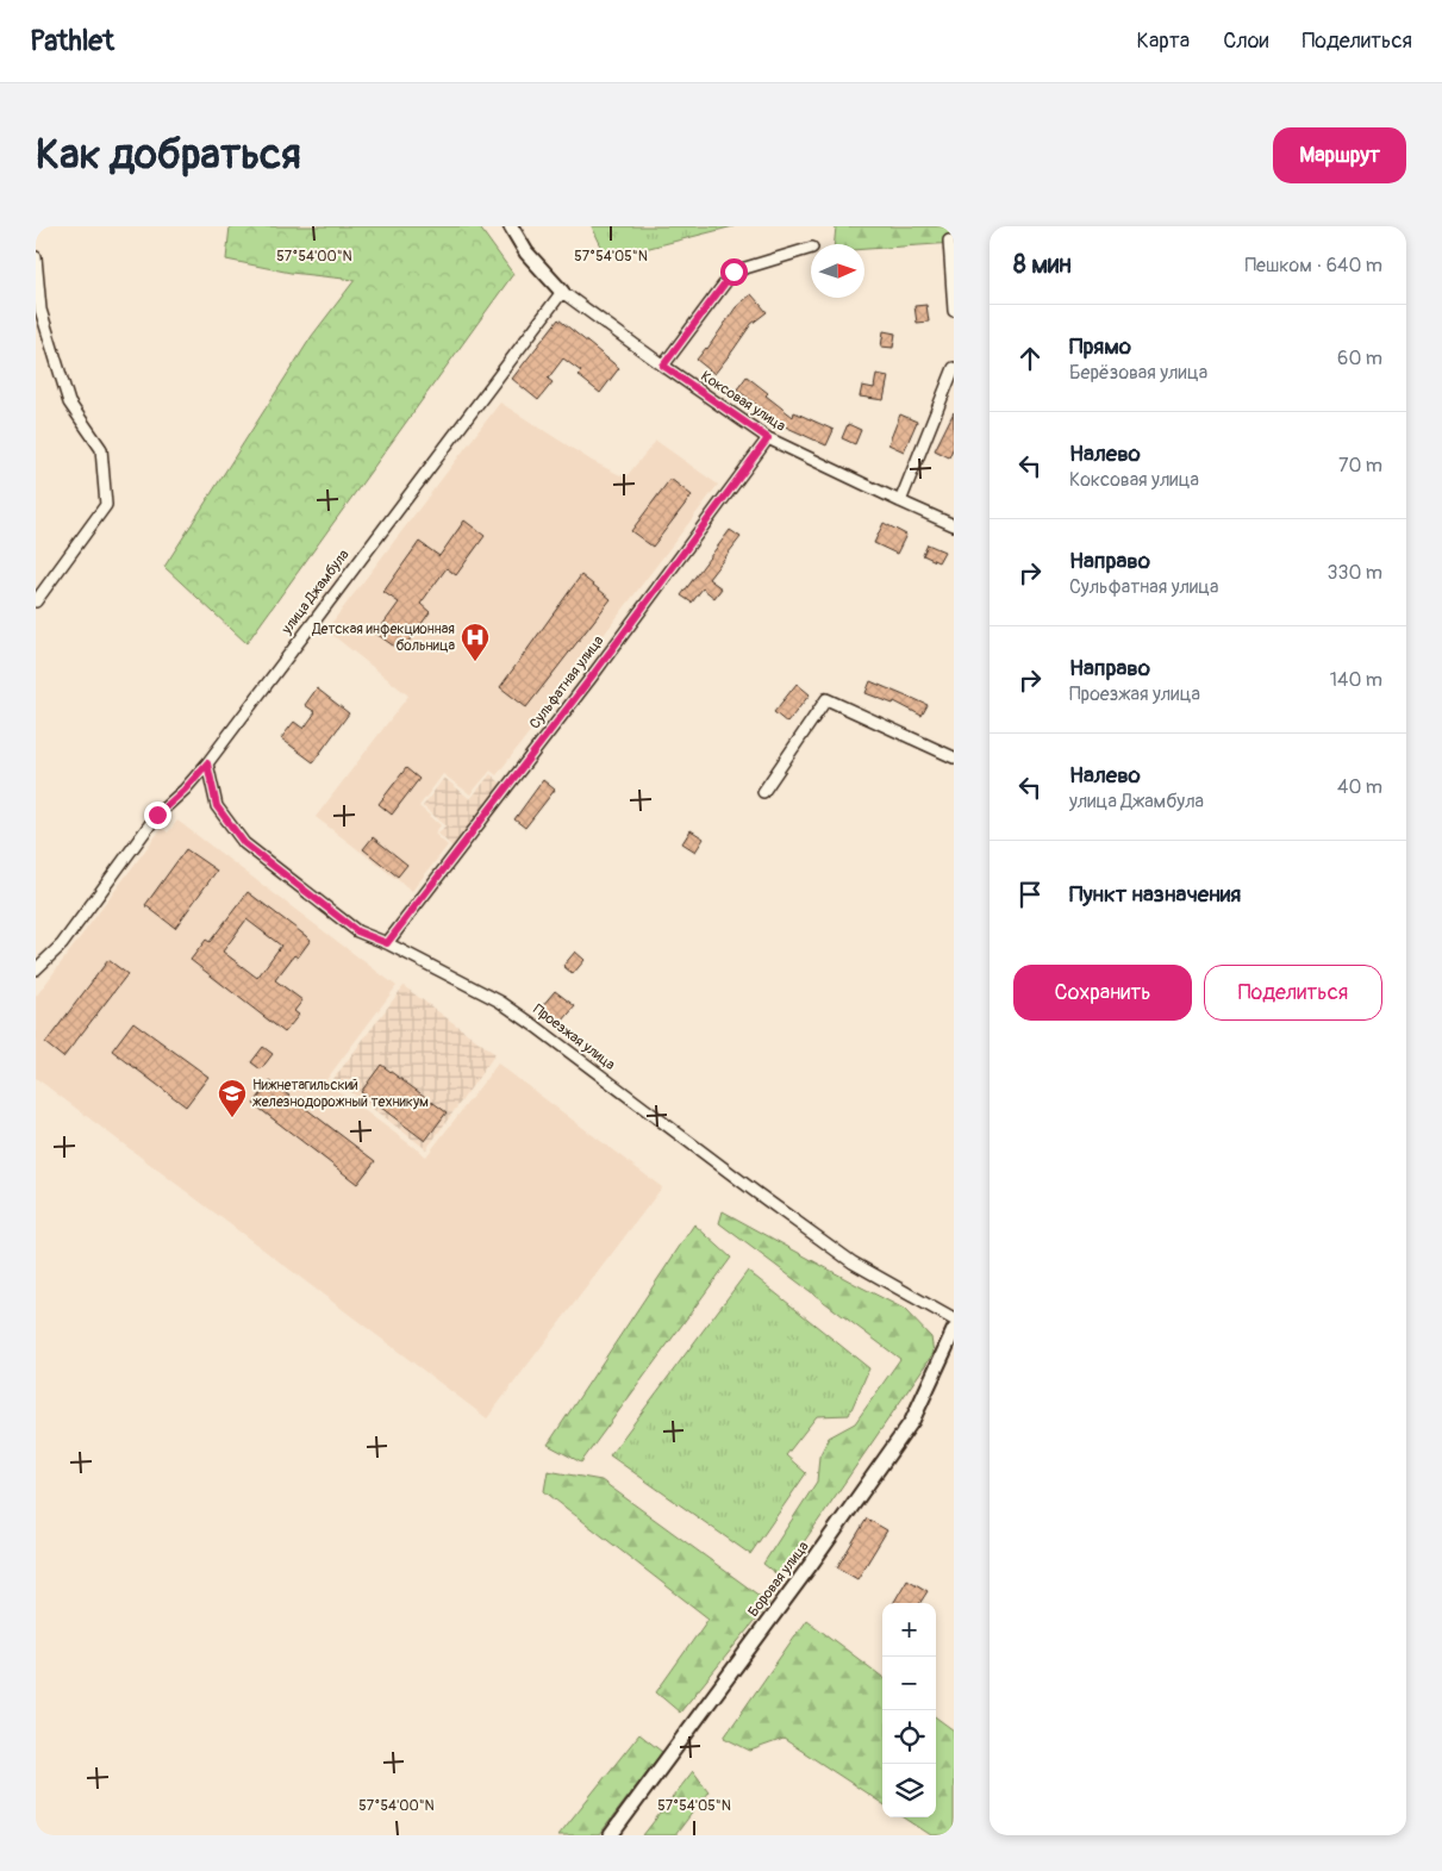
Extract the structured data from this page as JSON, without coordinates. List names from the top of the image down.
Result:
{
  "streets": {
    "street": [
      "Коксовая улица",
      "улица Джамбула",
      "Сульфатная улица",
      "Проезжая улица",
      "Боровая улица"
    ]
  },
  "crossings": [
    ["Коксовая улица", "улица Джамбула"],
    ["Коксовая улица", "Сульфатная улица"],
    ["улица Джамбула", "Проезжая улица"],
    ["Сульфатная улица", "Проезжая улица"]
  ],
  "places": {
    "hospital": ["Детская инфекционная больница"],
    "school or university": ["Нижнетагильский железнодорожный техникум"]
  },
  "north": "right",
  "page": {
    "header": "Pathlet",
    "nav": ["Карта", "Слои", "Поделиться"],
    "buttons": [
      "Маршрут",
      ["Сохранить", "Поделиться"]
    ],
    "title": "Как добраться",
    "heading": ["8 мин", "Пешком · 640 m"],
    "list": [
      ["Прямо", "Берёзовая улица", "60 m"],
      ["Налево", "Коксовая улица", "70 m"],
      ["Направо", "Сульфатная улица", "330 m"],
      ["Направо", "Проезжая улица", "140 m"],
      ["Налево", "улица Джамбула", "40 m"],
      "Пункт назначения"
    ],
    "map_buttons": ["+", "−"]
  },
  "coordinates": ["57°54'00\"N", "57°54'05\"N"]
}
